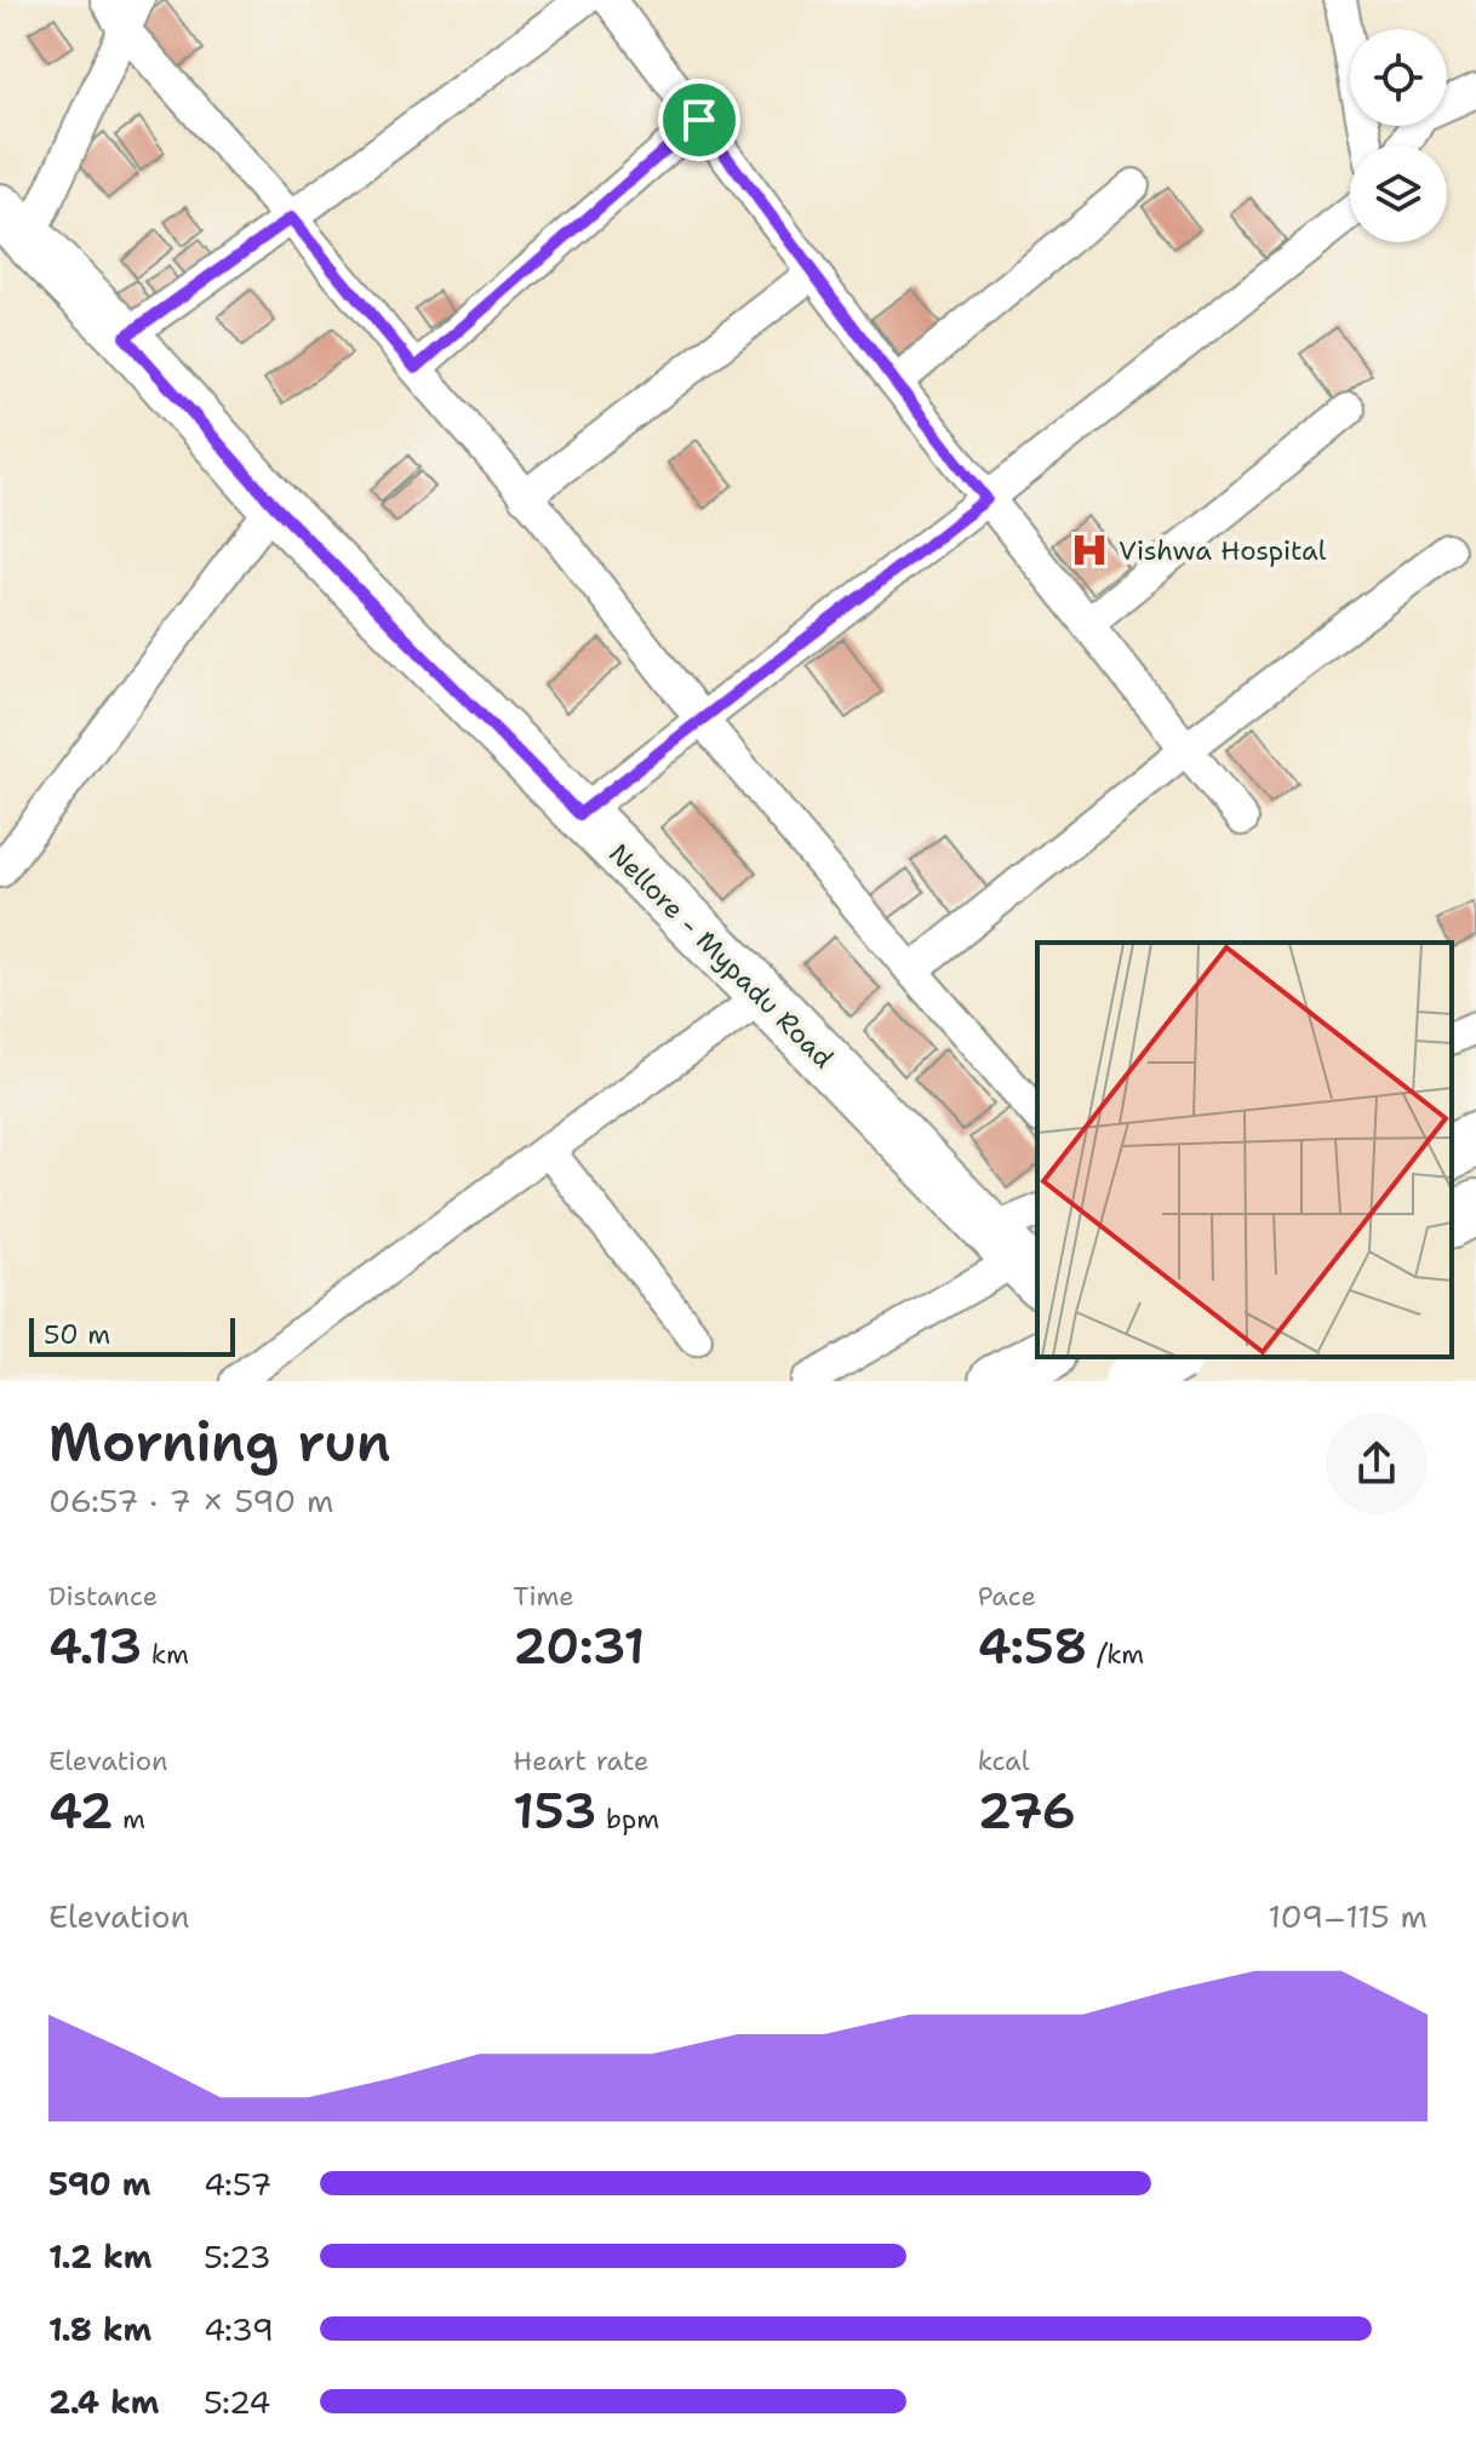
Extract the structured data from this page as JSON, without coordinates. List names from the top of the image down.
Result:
{
  "streets": {
    "main road": ["Nellore - Mypadu Road"]
  },
  "places": {
    "hospital": ["Vishwa Hospital"]
  },
  "scale_bar": "50 m",
  "page": {
    "scale": "50 m",
    "heading": ["Morning run", "06:57 · 7 × 590 m"],
    "stats": [
      ["Distance", "4.13 km"],
      ["Time", "20:31"],
      ["Pace", "4:58 /km"],
      ["Elevation", "42 m"],
      ["Heart rate", "153 bpm"],
      ["kcal", "276"]
    ],
    "chart": ["Elevation", "109–115 m"],
    "list": [
      {
        "name": "590 m",
        "note": "4:57"
      },
      {
        "name": "1.2 km",
        "note": "5:23"
      },
      {
        "name": "1.8 km",
        "note": "4:39"
      },
      {
        "name": "2.4 km",
        "note": "5:24"
      }
    ]
  }
}
